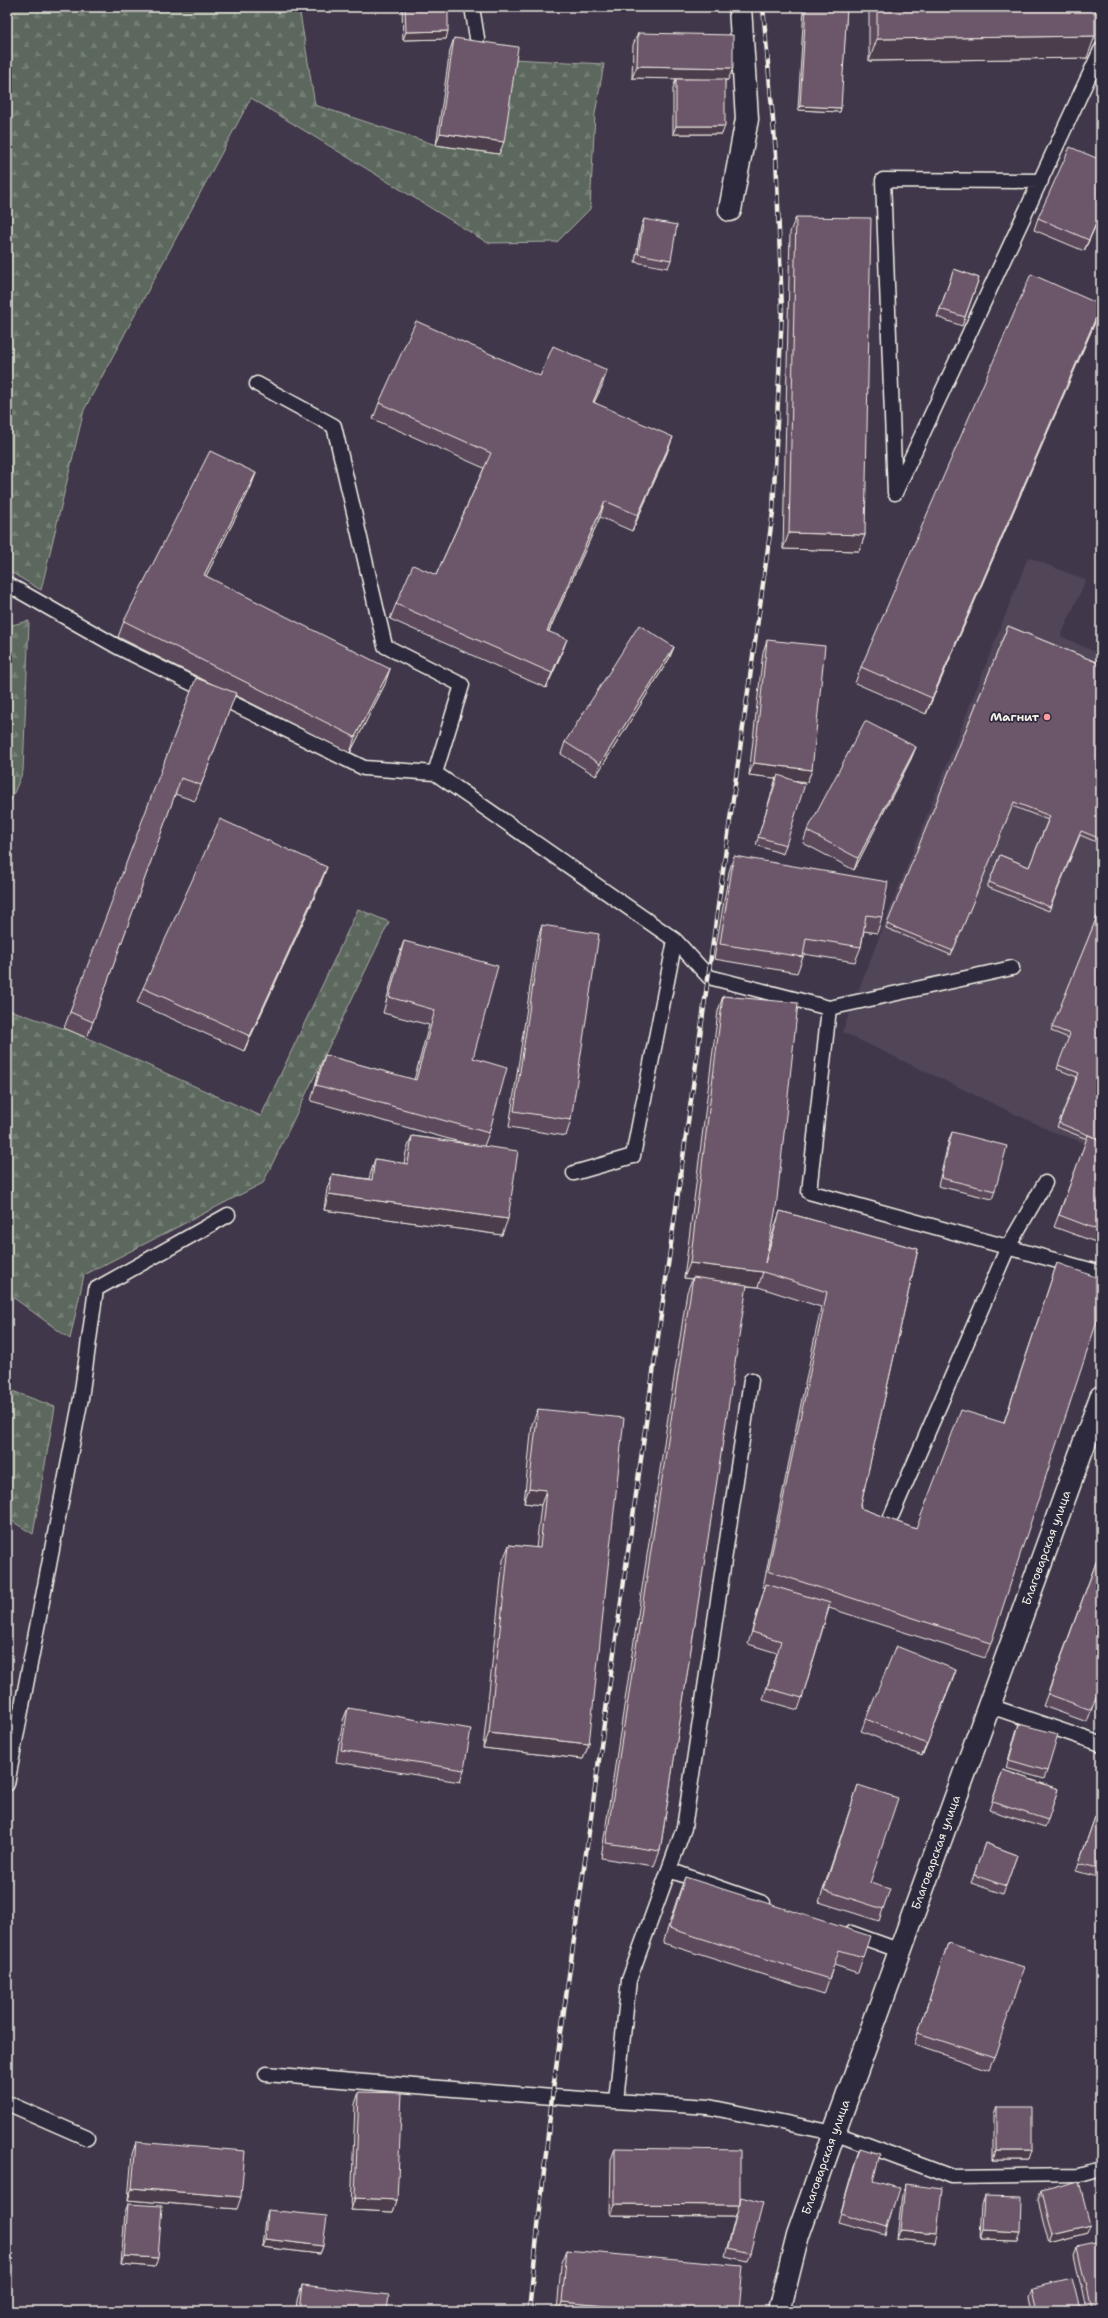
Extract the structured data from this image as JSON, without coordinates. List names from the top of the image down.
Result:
{
  "streets": {
    "street": ["Благоварская улица"]
  },
  "places": ["Магнит"]
}
